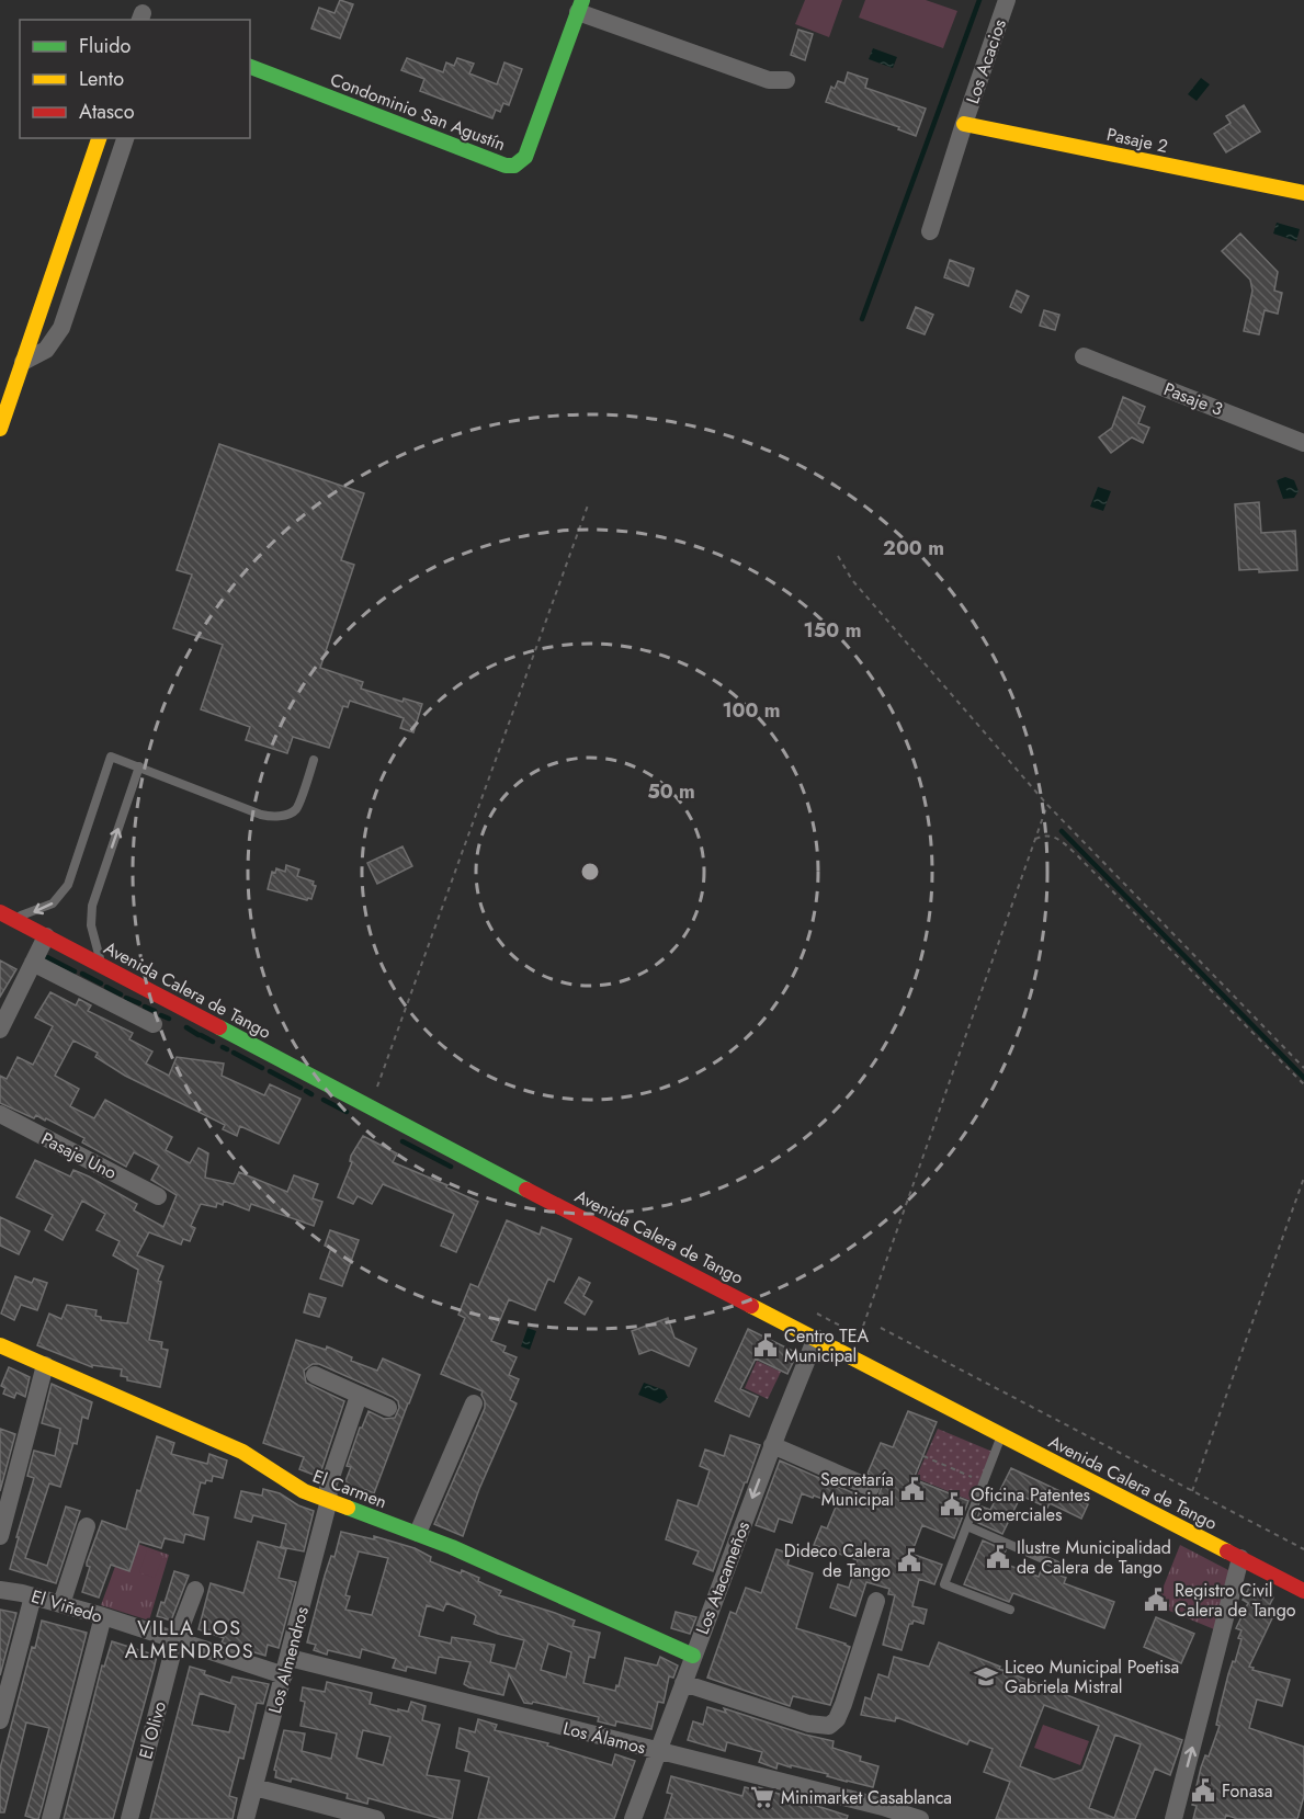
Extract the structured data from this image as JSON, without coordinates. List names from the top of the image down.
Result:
{
  "streets": {
    "street": [
      "Los Acacios",
      "Condominio San Agustín",
      "Pasaje 2",
      "Pasaje 3",
      "Avenida Calera de Tango",
      "Pasaje Uno",
      "El Carmen",
      "Los Atacameños",
      "El Viñedo",
      "Los Almendros",
      "El Olivo",
      "Los Álamos"
    ]
  },
  "crossings": [
    ["Los Acacios", "Pasaje 2"],
    ["Avenida Calera de Tango", "Los Atacameños"],
    ["El Carmen", "Los Atacameños"],
    ["El Carmen", "Los Almendros"],
    ["Los Atacameños", "Los Álamos"],
    ["El Viñedo", "Los Almendros"],
    ["El Viñedo", "El Olivo"],
    ["El Viñedo", "Los Álamos"],
    ["Los Almendros", "Los Álamos"]
  ],
  "one_way": ["Los Atacameños"],
  "districts": ["VILLA LOS ALMENDROS"],
  "places": {
    "public building": [
      "Centro TEA Municipal",
      "Secretaría Municipal",
      "Oficina Patentes Comerciales",
      "Ilustre Municipalidad de Calera de Tango",
      "Dideco Calera de Tango",
      "Registro Civil Calera de Tango",
      "Fonasa"
    ],
    "school or university": ["Liceo Municipal Poetisa Gabriela Mistral"],
    "supermarket": ["Minimarket Casablanca"]
  },
  "legend": ["Fluido", "Lento", "Atasco"],
  "rings": [
    "200 m",
    "150 m",
    "100 m",
    "50 m"
  ]
}
